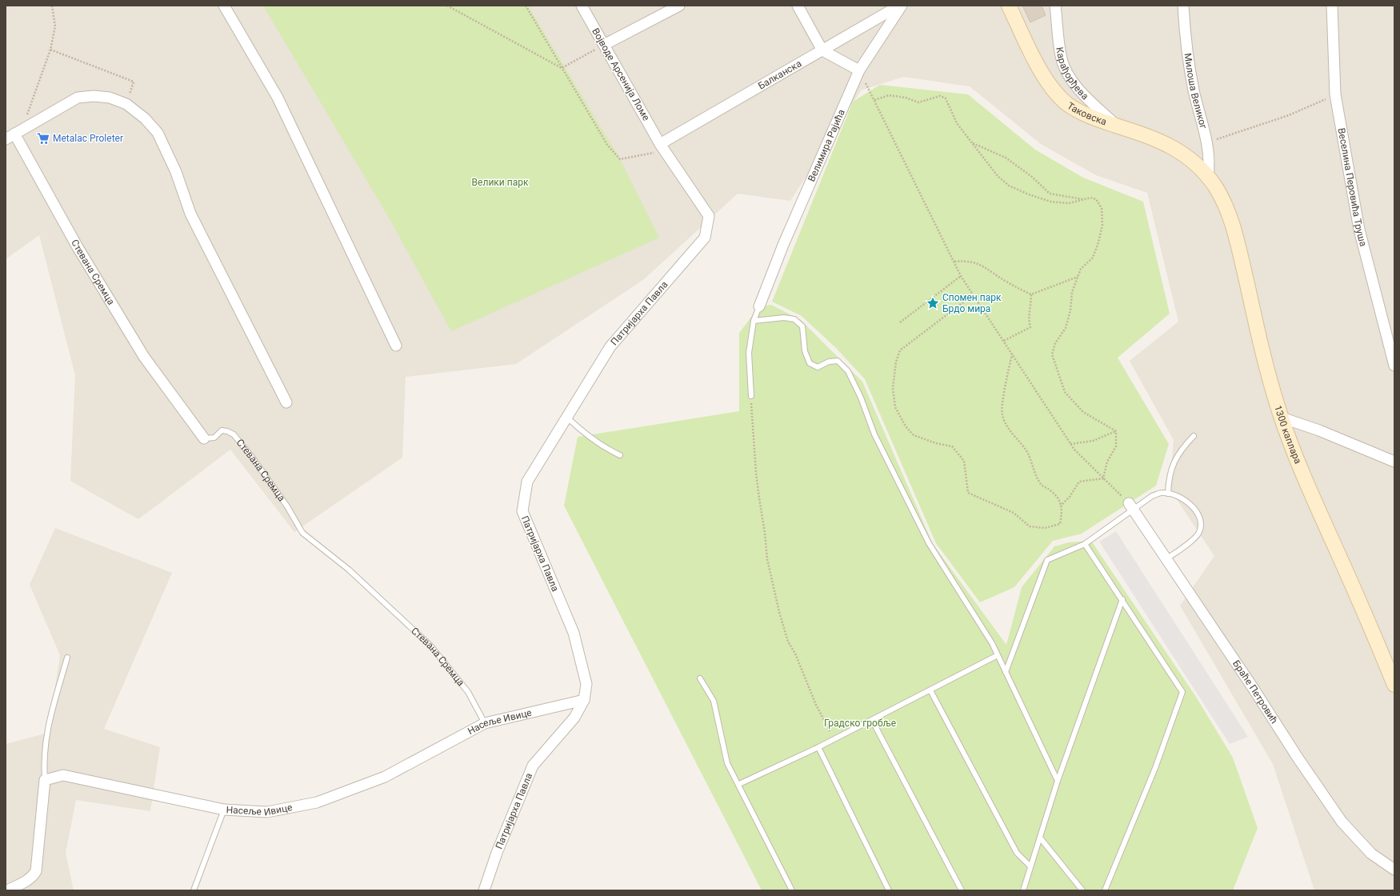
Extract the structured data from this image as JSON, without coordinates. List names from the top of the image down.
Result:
{
  "streets": {
    "street": [
      "Карађорђева",
      "Војводе Арсенија Ломе",
      "Балканска",
      "Милоша Великог",
      "Таковска",
      "Велимира Рајића",
      "Веселина Перовића Труша",
      "Стевана Сремца",
      "Патријарха Павла",
      "1300 каплара",
      "Браће Петровић",
      "Насеље Ивице"
    ]
  },
  "crossings": [
    ["Карађорђева", "Таковска"],
    ["Војводе Арсенија Ломе", "Балканска"],
    ["Војводе Арсенија Ломе", "Патријарха Павла"],
    ["Балканска", "Велимира Рајића"],
    ["Балканска", "Патријарха Павла"],
    ["Милоша Великог", "Таковска"],
    ["Милоша Великог", "1300 каплара"],
    ["Таковска", "1300 каплара"],
    ["Стевана Сремца", "Насеље Ивице"],
    ["Патријарха Павла", "Насеље Ивице"]
  ],
  "parks": ["Велики парк", "Градско гробље"],
  "places": {
    "supermarket": ["Metalac Proleter"],
    "place": ["Спомен парк Брдо мира"]
  }
}
